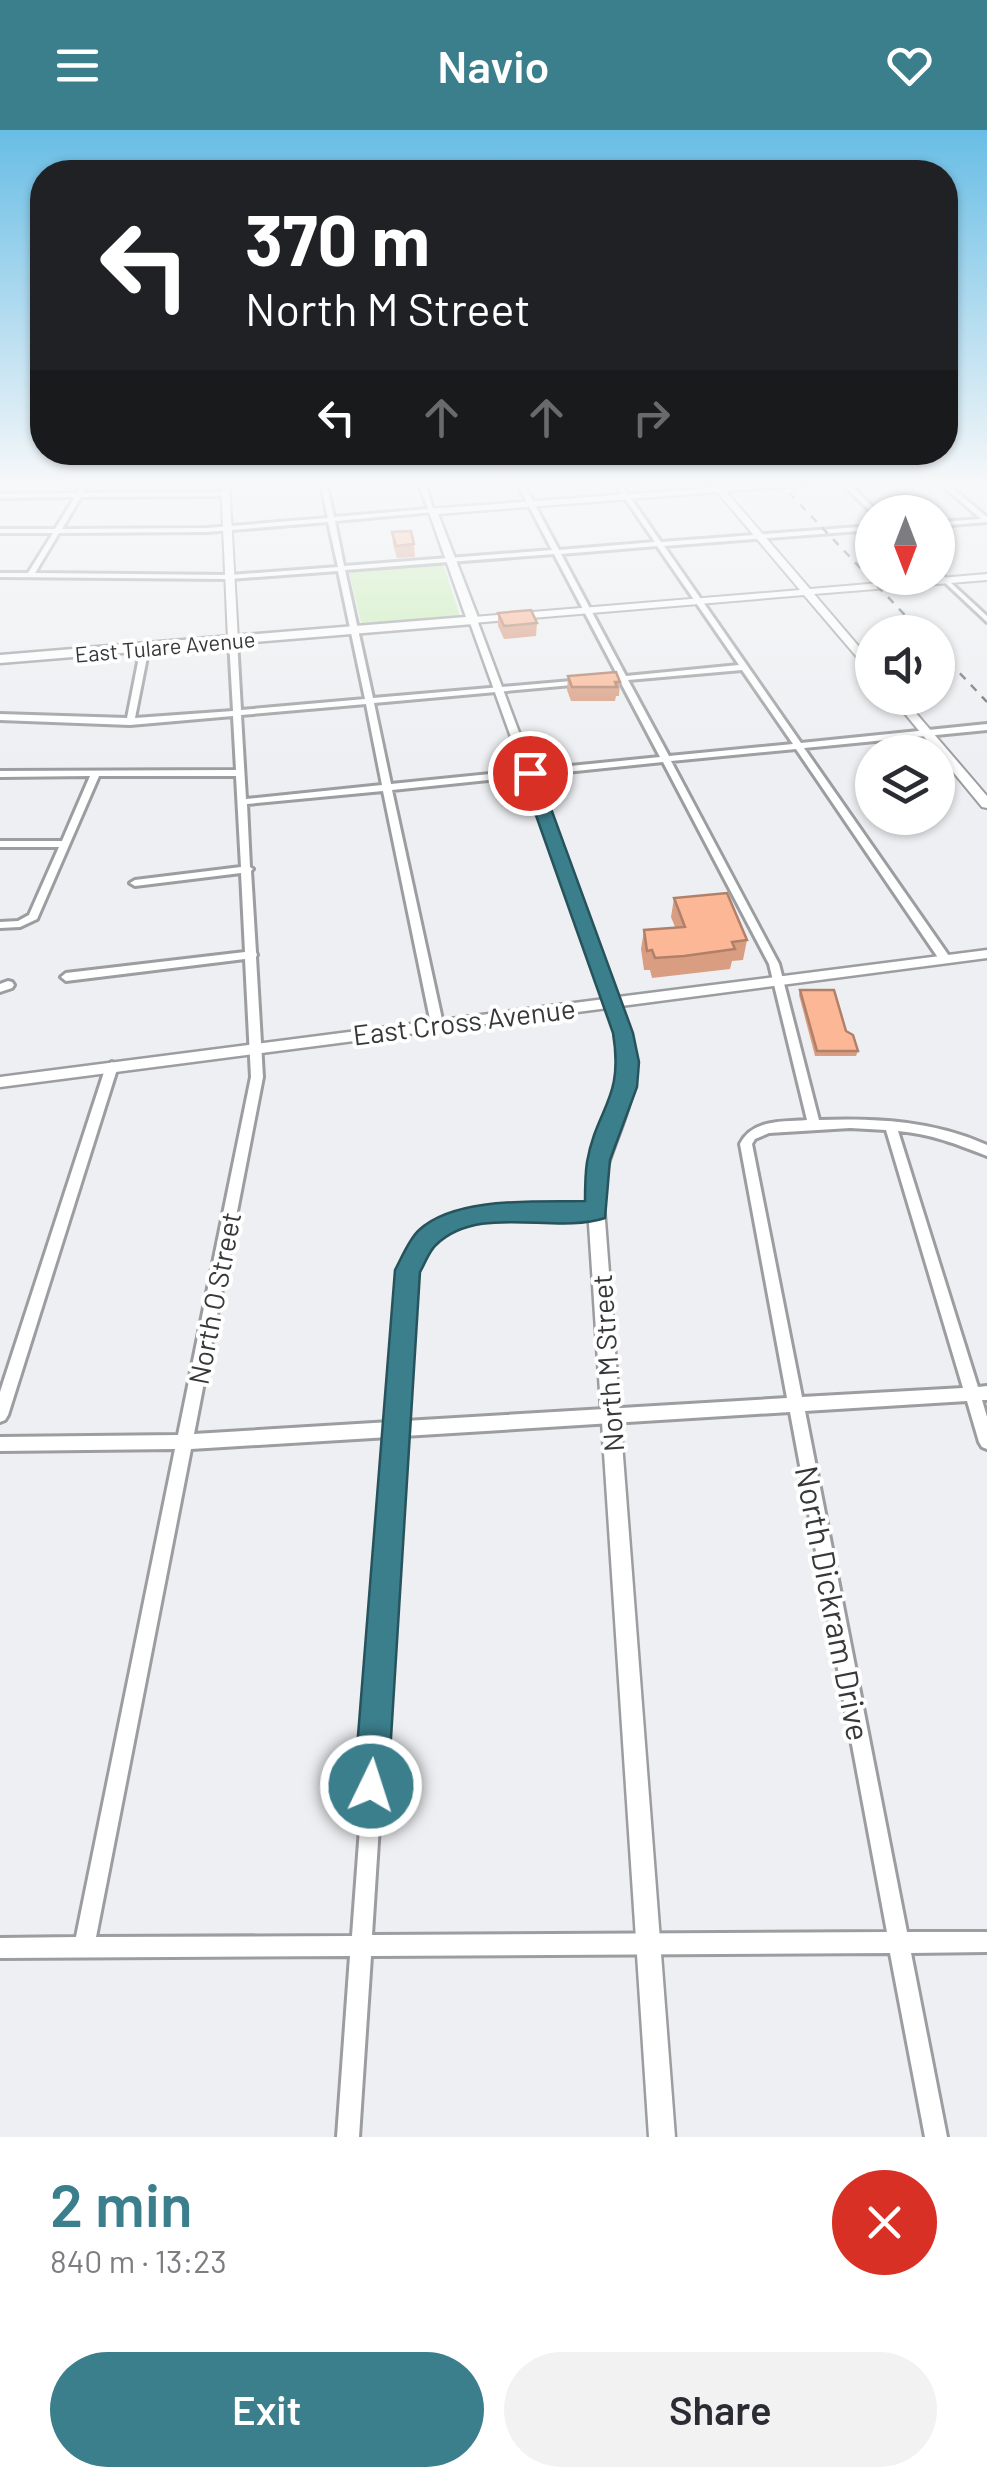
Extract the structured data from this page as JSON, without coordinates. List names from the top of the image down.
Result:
{
  "streets": {
    "main road": ["East Tulare Avenue"],
    "street": [
      "East Cross Avenue",
      "North O Street",
      "North M Street",
      "North Dickram Drive"
    ]
  },
  "crossings": [
    ["East Tulare Avenue", "North O Street"],
    ["East Tulare Avenue", "North M Street"],
    ["East Cross Avenue", "North O Street"],
    ["East Cross Avenue", "North M Street"]
  ],
  "north": "bottom",
  "page": {
    "header": "Navio",
    "turn": ["370 m", "North M Street"],
    "heading": ["2 min", "840 m · 13:23"],
    "buttons": ["Exit", "Share"]
  }
}
